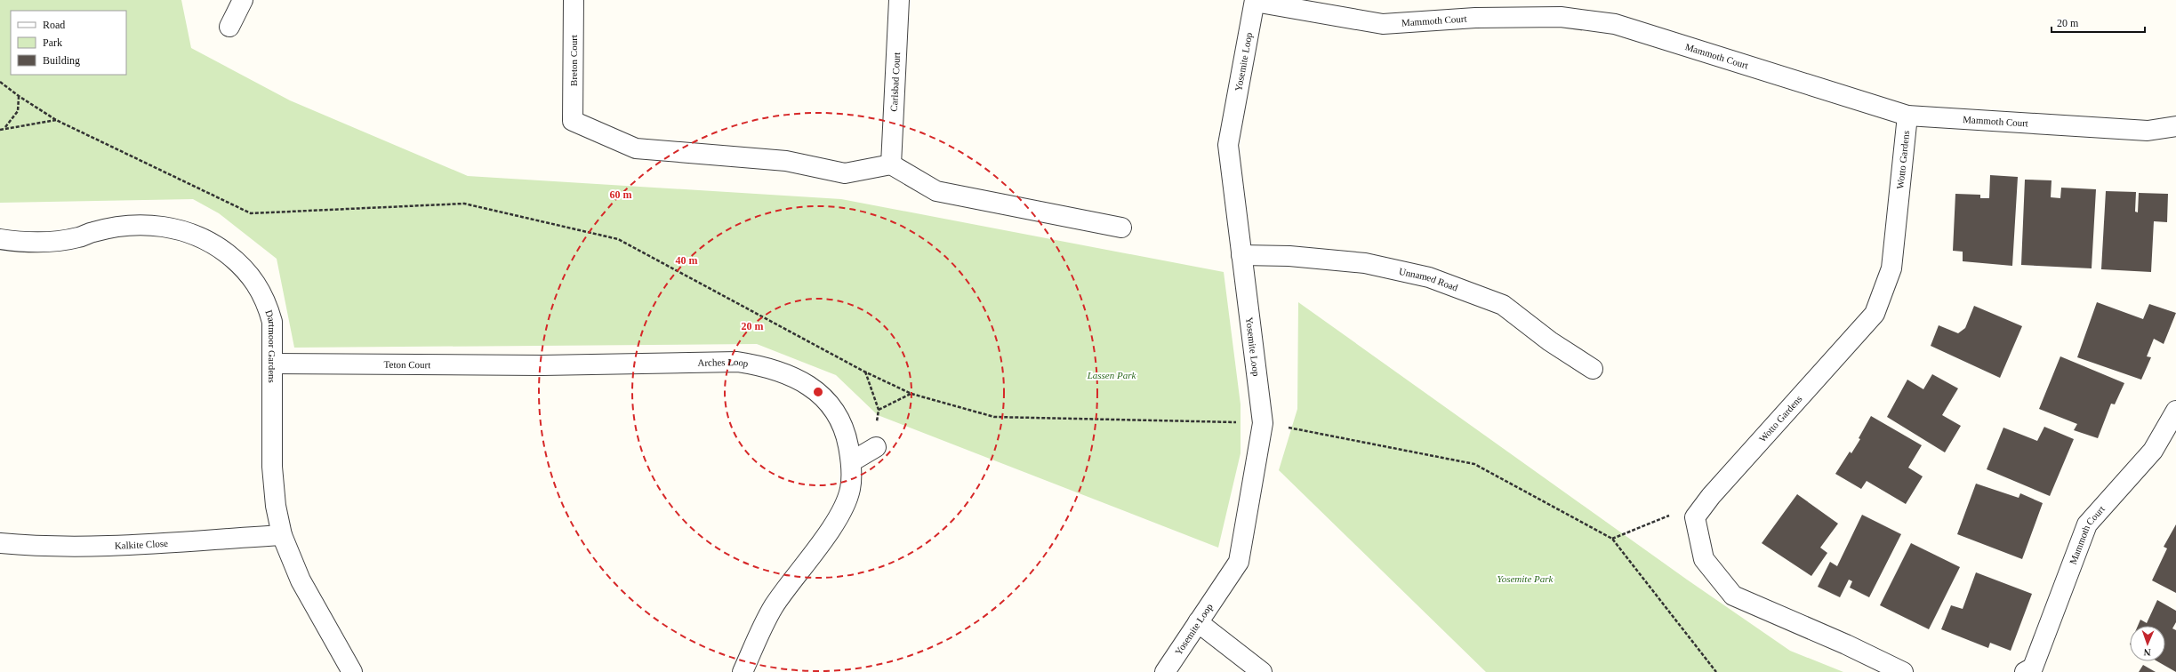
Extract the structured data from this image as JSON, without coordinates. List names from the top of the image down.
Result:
{
  "streets": {
    "street": [
      "Mammoth Court",
      "Breton Court",
      "Yosemite Loop",
      "Carlsbad Court",
      "Wotto Gardens",
      "Unnamed Road",
      "Dartmoor Gardens",
      "Arches Loop",
      "Teton Court",
      "Kalkite Close"
    ]
  },
  "crossings": [
    ["Mammoth Court", "Yosemite Loop"],
    ["Mammoth Court", "Wotto Gardens"],
    ["Breton Court", "Carlsbad Court"],
    ["Yosemite Loop", "Unnamed Road"],
    ["Dartmoor Gardens", "Teton Court"],
    ["Dartmoor Gardens", "Kalkite Close"],
    ["Arches Loop", "Teton Court"]
  ],
  "parks": ["Lassen Park", "Yosemite Park"],
  "legend": ["Road", "Park", "Building"],
  "scale_bar": "20 m",
  "north": "bottom",
  "rings": ["60 m", "40 m", "20 m"]
}
